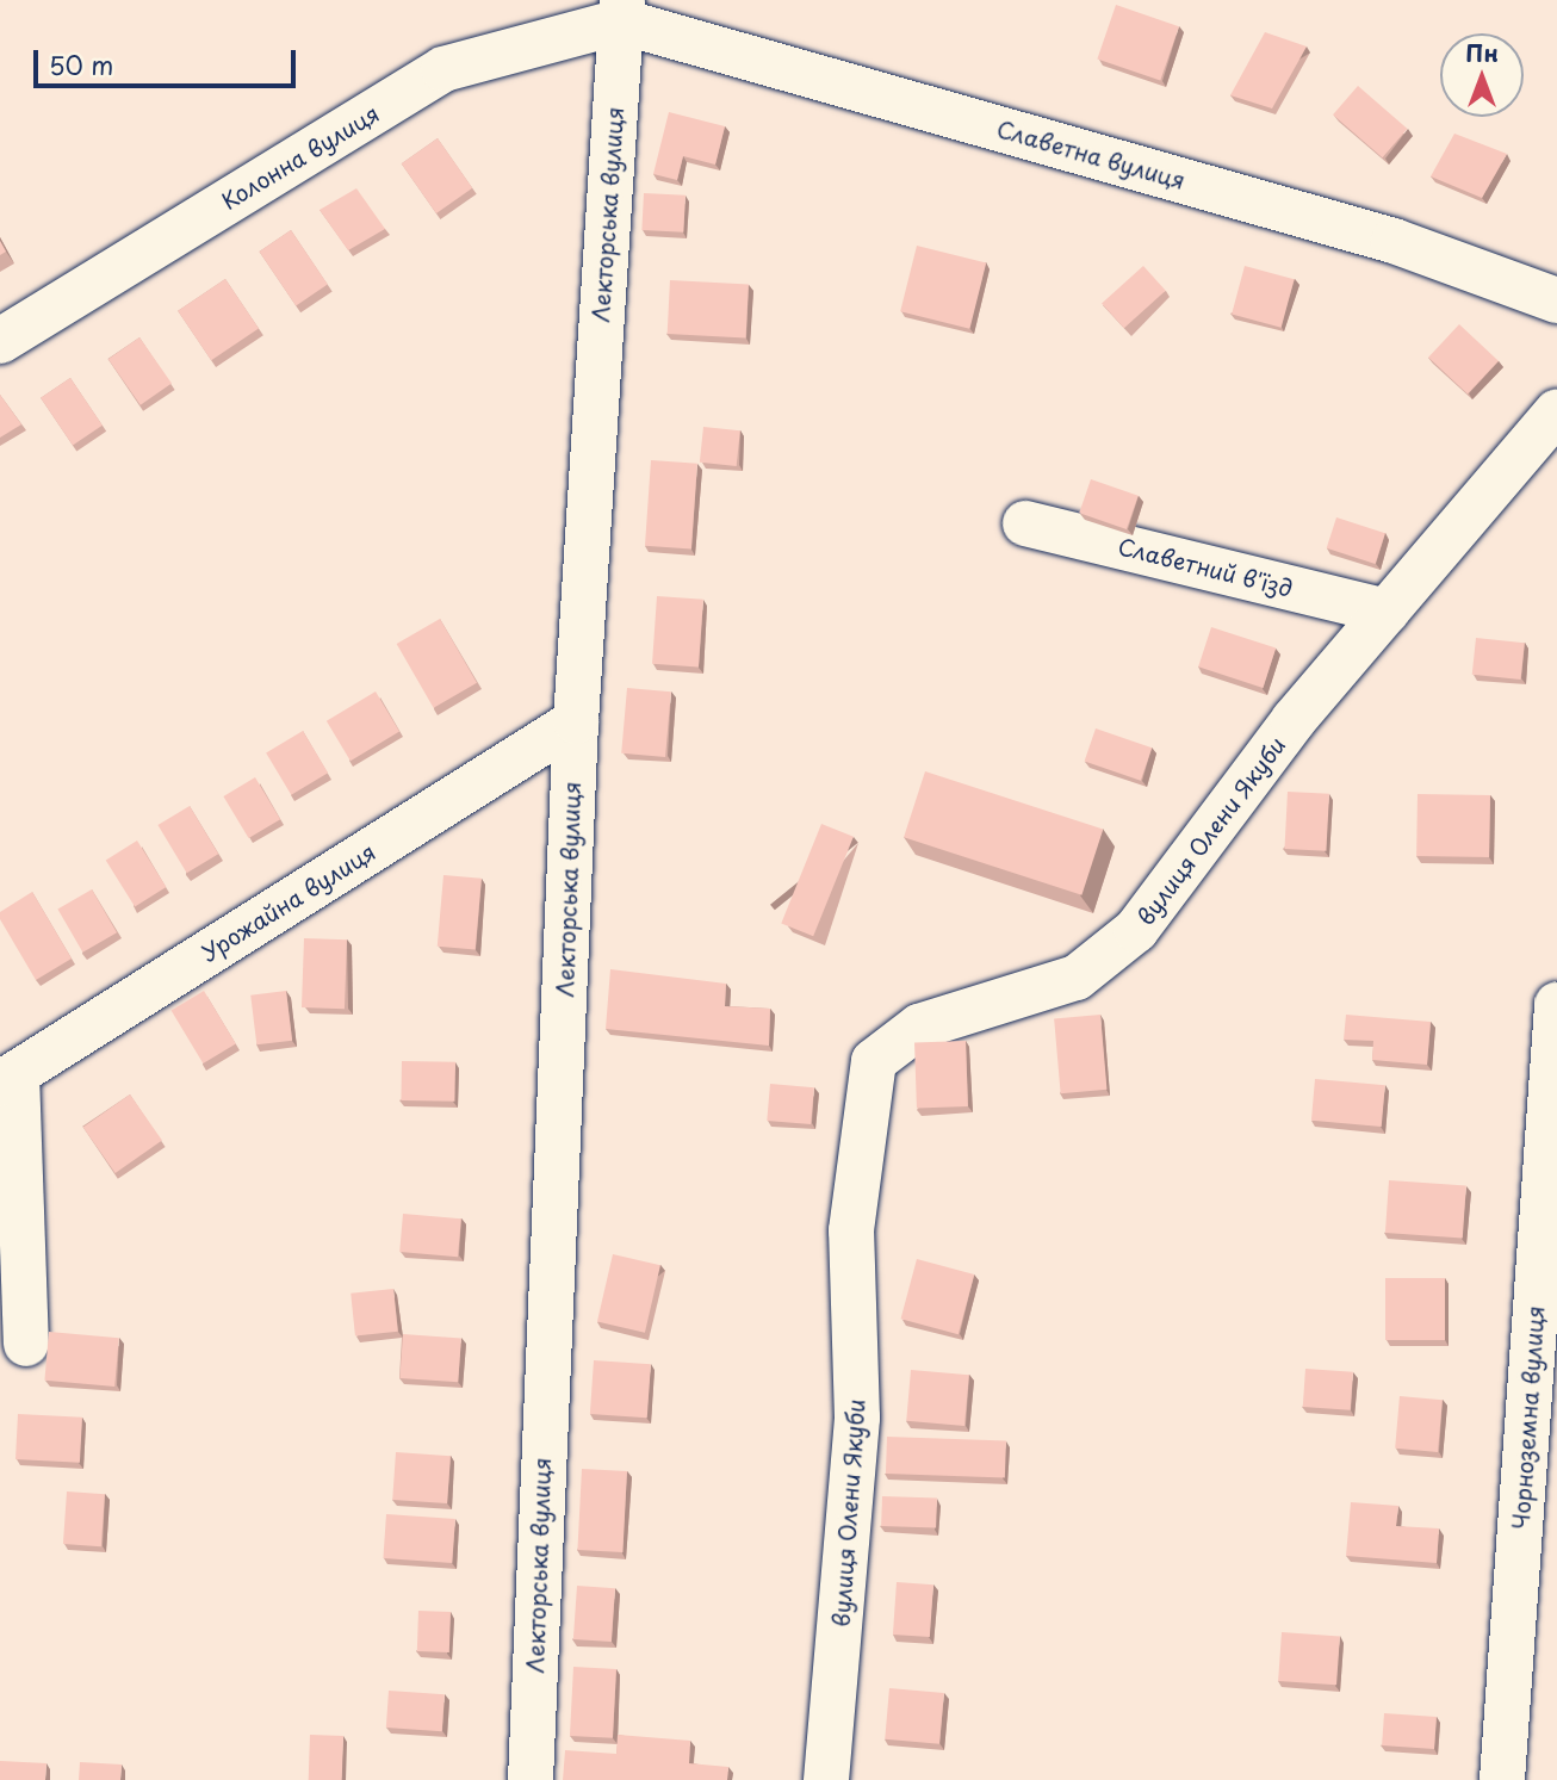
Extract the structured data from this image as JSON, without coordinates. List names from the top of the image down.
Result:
{
  "streets": {
    "street": [
      "Славетна вулиця",
      "Колонна вулиця",
      "Лекторська вулиця",
      "Славетний в'їзд",
      "вулиця Олени Якуби",
      "Урожайна вулиця",
      "Чорноземна вулиця"
    ]
  },
  "crossings": [
    ["Славетна вулиця", "Колонна вулиця"],
    ["Славетна вулиця", "Лекторська вулиця"],
    ["Колонна вулиця", "Лекторська вулиця"],
    ["Лекторська вулиця", "Урожайна вулиця"],
    ["Славетний в'їзд", "вулиця Олени Якуби"]
  ],
  "scale_bar": "50 m",
  "north": "top"
}
